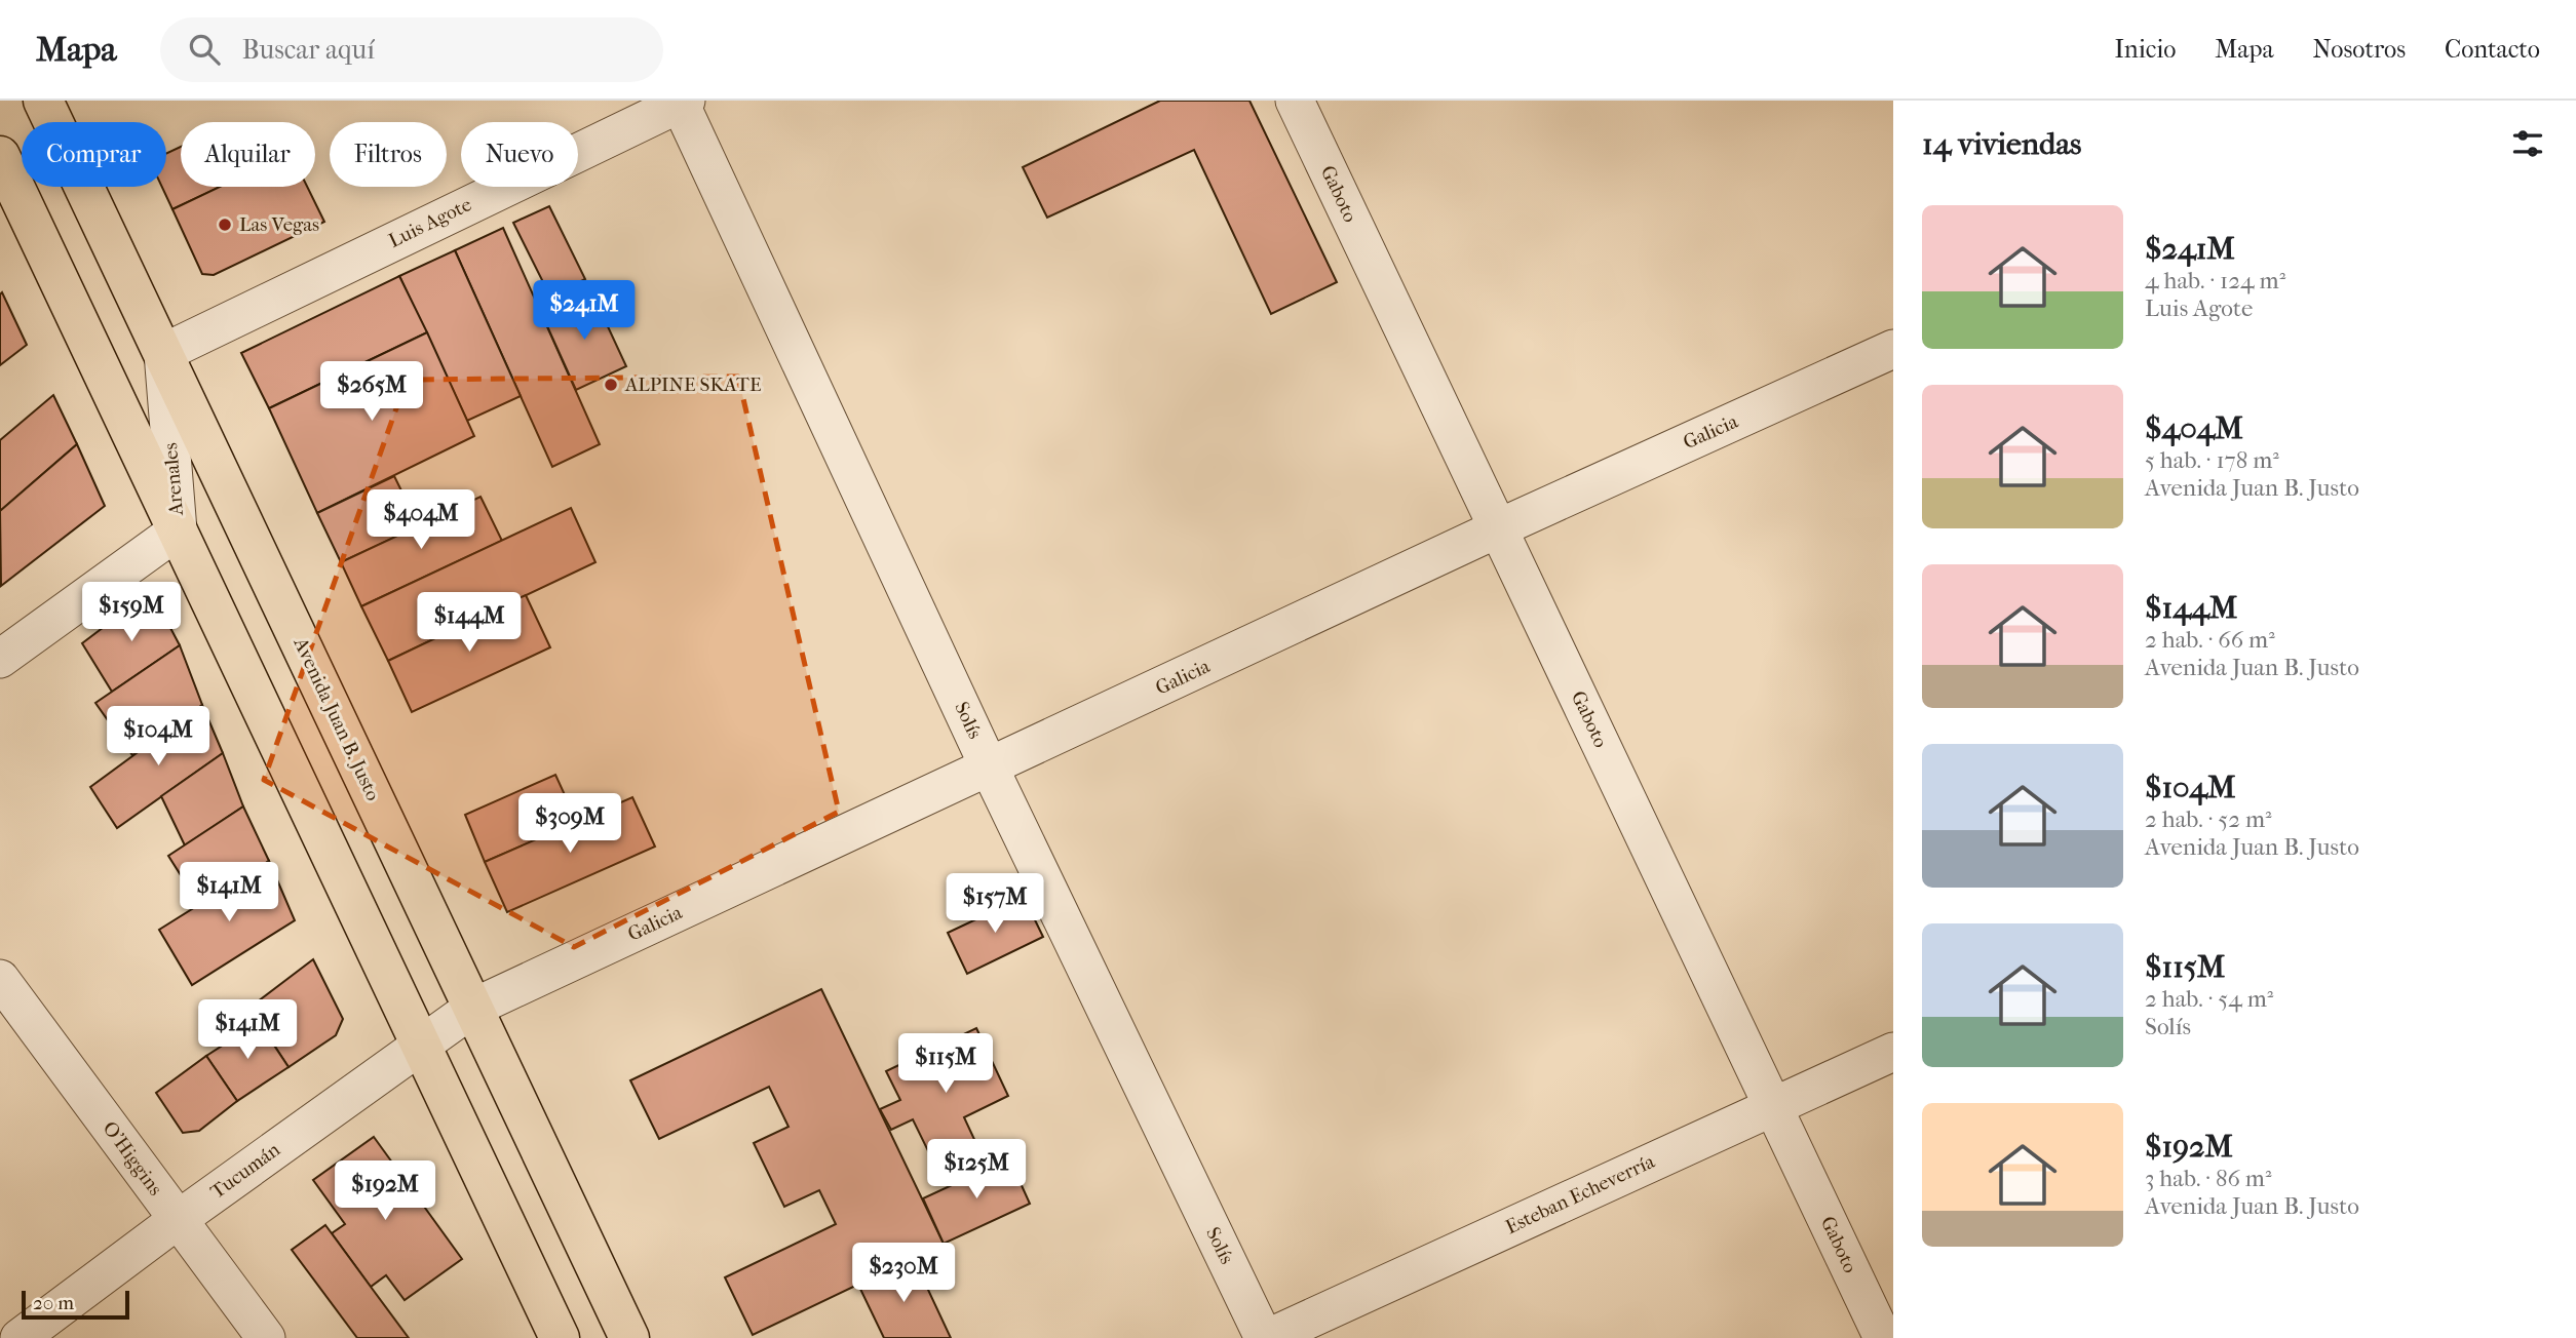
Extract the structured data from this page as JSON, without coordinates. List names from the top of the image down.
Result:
{
  "streets": {
    "main road": ["Avenida Juan B. Justo"],
    "street": [
      "Gaboto",
      "Luis Agote",
      "Galicia",
      "Arenales",
      "Solís",
      "O'Higgins",
      "Tucumán",
      "Esteban Echeverría"
    ]
  },
  "crossings": [
    ["Gaboto", "Galicia"],
    ["Gaboto", "Esteban Echeverría"],
    ["Luis Agote", "Arenales"],
    ["Luis Agote", "Avenida Juan B. Justo"],
    ["Luis Agote", "Solís"],
    ["Galicia", "Avenida Juan B. Justo"],
    ["Galicia", "Solís"],
    ["Galicia", "Tucumán"],
    ["Arenales", "Avenida Juan B. Justo"],
    ["Avenida Juan B. Justo", "Tucumán"],
    ["Solís", "Esteban Echeverría"],
    ["O'Higgins", "Tucumán"]
  ],
  "places": ["Las Vegas", "ALPINE SKATE"],
  "scale_bar": "20 m",
  "page": {
    "header": "Mapa",
    "search": "Buscar aquí",
    "nav": [
      "Inicio",
      "Mapa",
      "Nosotros",
      "Contacto"
    ],
    "heading": "14 viviendas",
    "chip": [
      "Comprar",
      "Alquilar",
      "Filtros",
      "Nuevo"
    ],
    "list": [
      {
        "name": "$241M",
        "note": "4 hab. · 124 m² · Luis Agote"
      },
      {
        "name": "$404M",
        "note": "5 hab. · 178 m² · Avenida Juan B. Justo"
      },
      {
        "name": "$144M",
        "note": "2 hab. · 66 m² · Avenida Juan B. Justo"
      },
      {
        "name": "$104M",
        "note": "2 hab. · 52 m² · Avenida Juan B. Justo"
      },
      {
        "name": "$115M",
        "note": "2 hab. · 54 m² · Solís"
      },
      {
        "name": "$192M",
        "note": "3 hab. · 86 m² · Avenida Juan B. Justo"
      }
    ],
    "price": [
      "$241M",
      "$265M",
      "$404M",
      "$159M",
      "$144M",
      "$104M",
      "$309M",
      "$141M",
      "$157M",
      "$141M",
      "$115M",
      "$125M",
      "$192M",
      "$230M"
    ],
    "scale": "20 m"
  }
}
